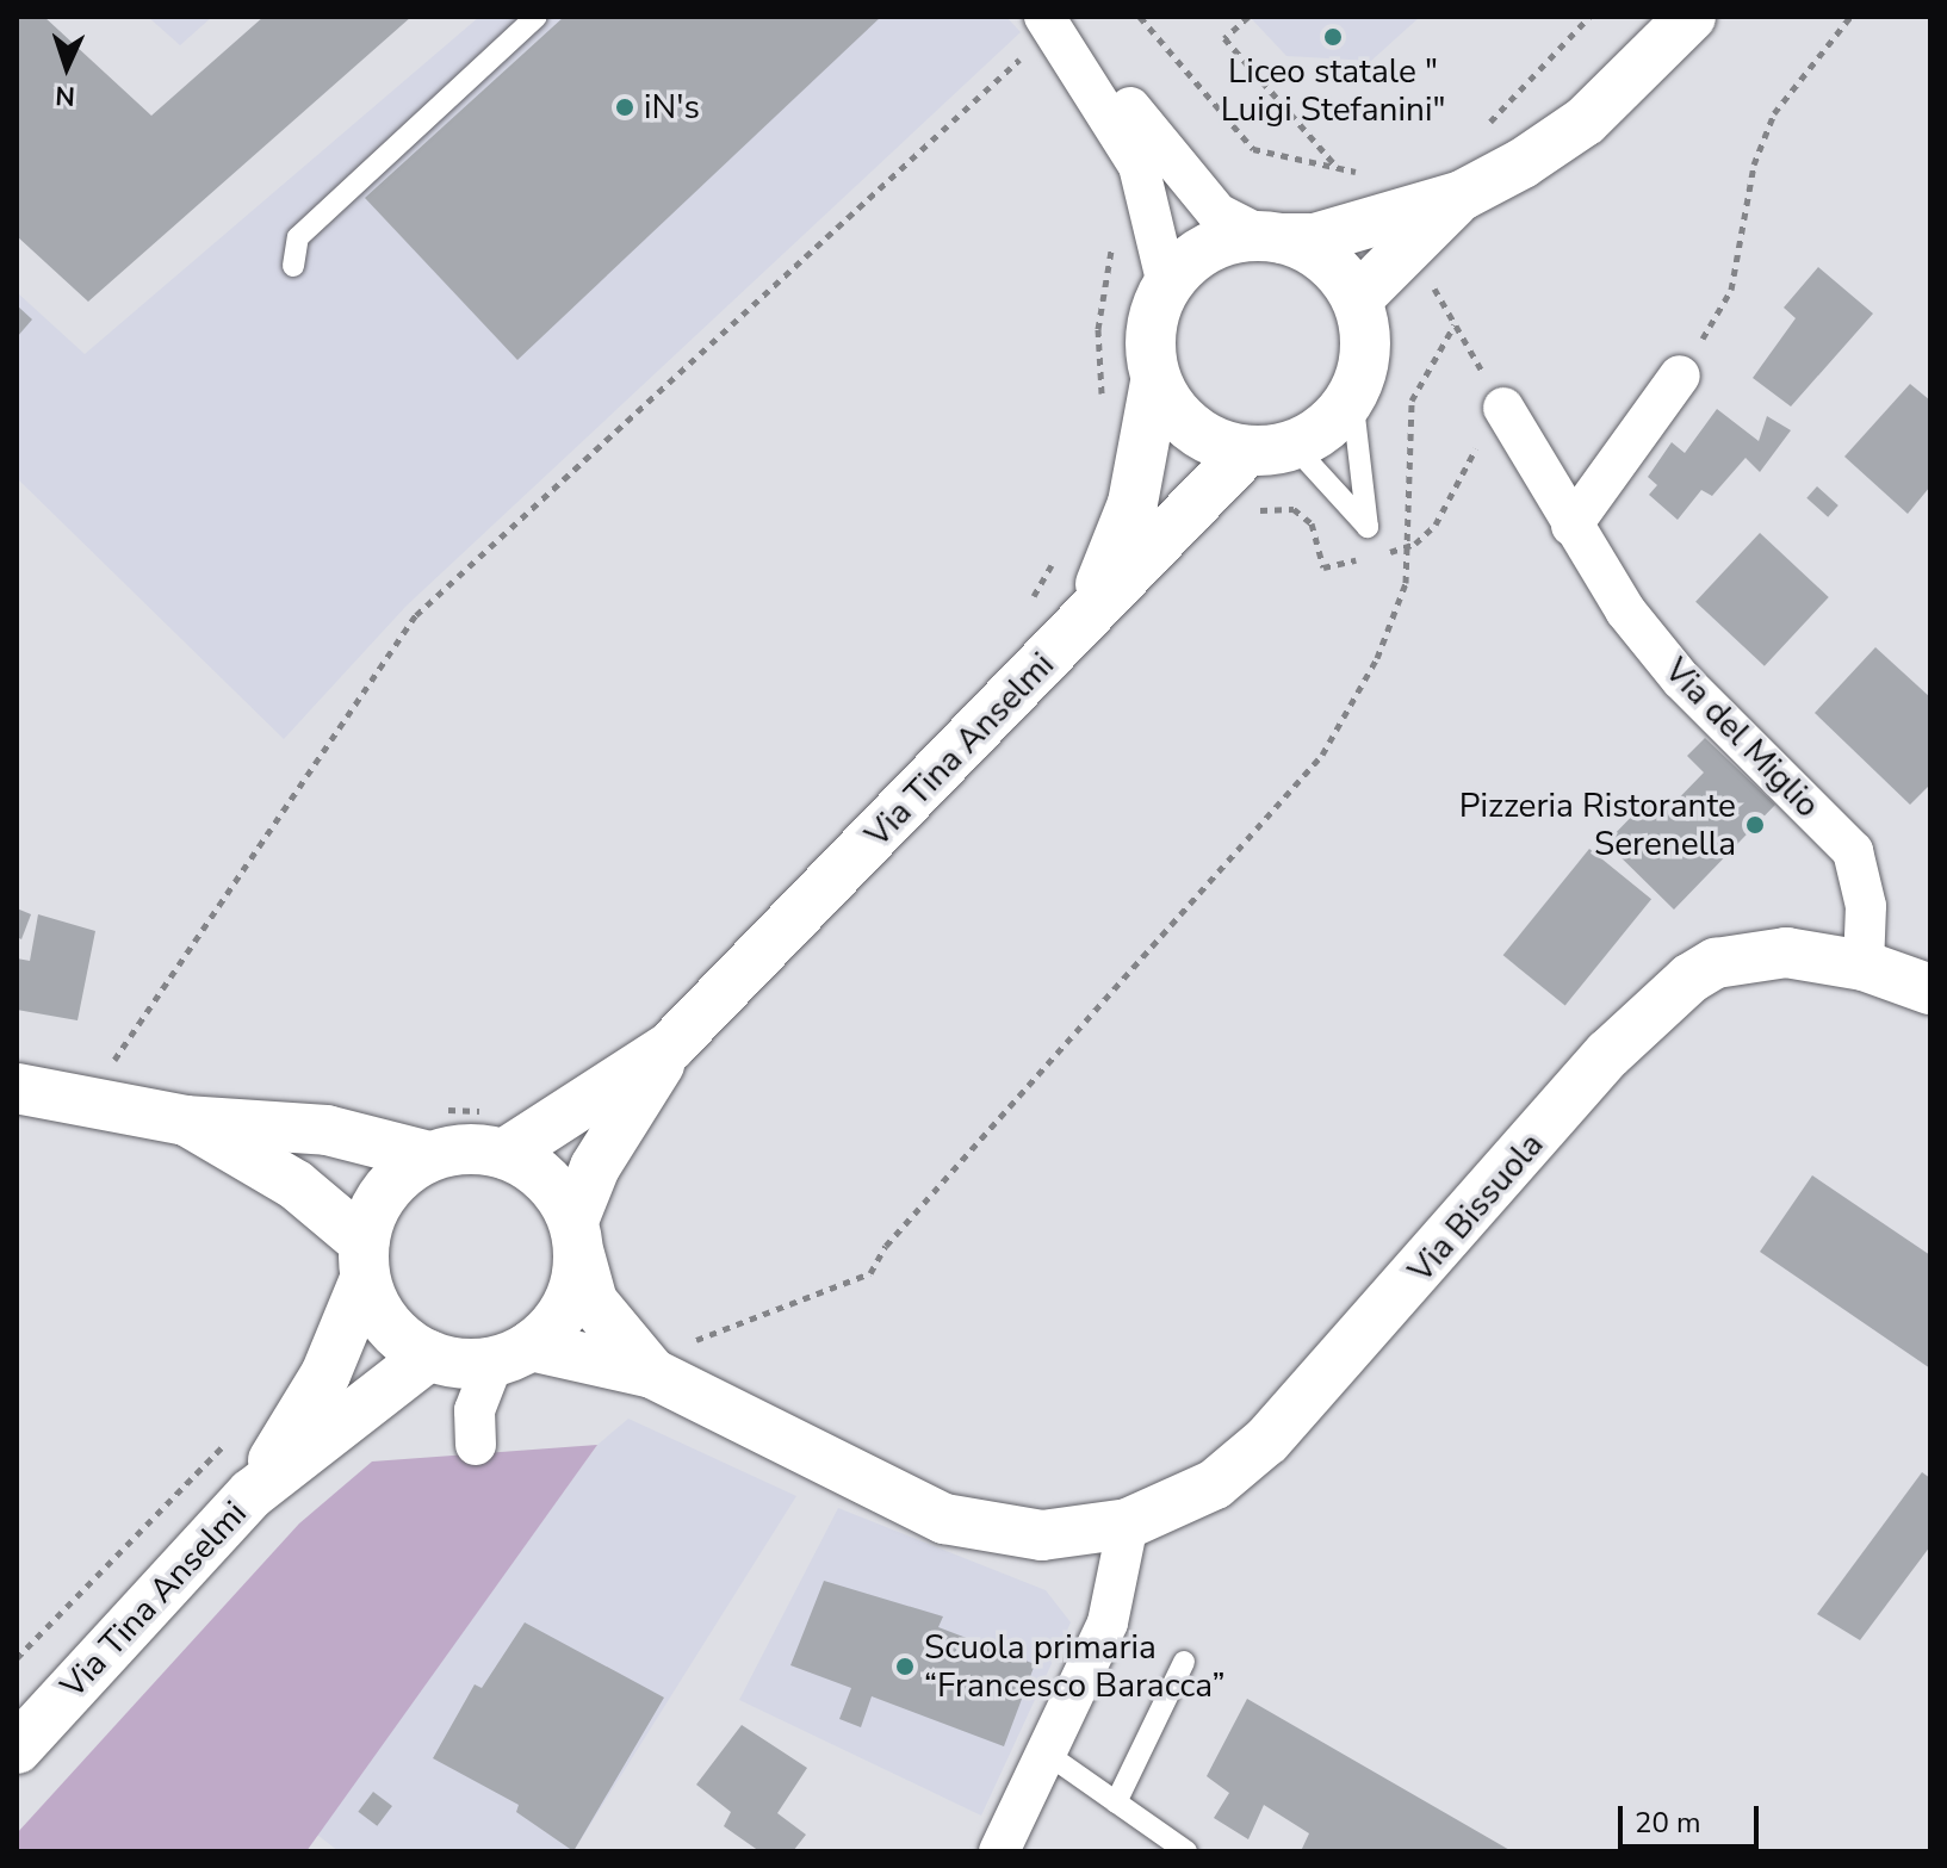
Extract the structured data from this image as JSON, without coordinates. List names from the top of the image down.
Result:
{
  "streets": {
    "street": ["Via del Miglio", "Via Tina Anselmi", "Via Bissuola"]
  },
  "crossings": [
    ["Via del Miglio", "Via Bissuola"]
  ],
  "places": [
    "Liceo statale \" Luigi Stefanini\"",
    "iN's",
    "Pizzeria Ristorante Serenella",
    "Scuola primaria “Francesco Baracca”"
  ],
  "scale_bar": "20 m",
  "north": "bottom"
}
